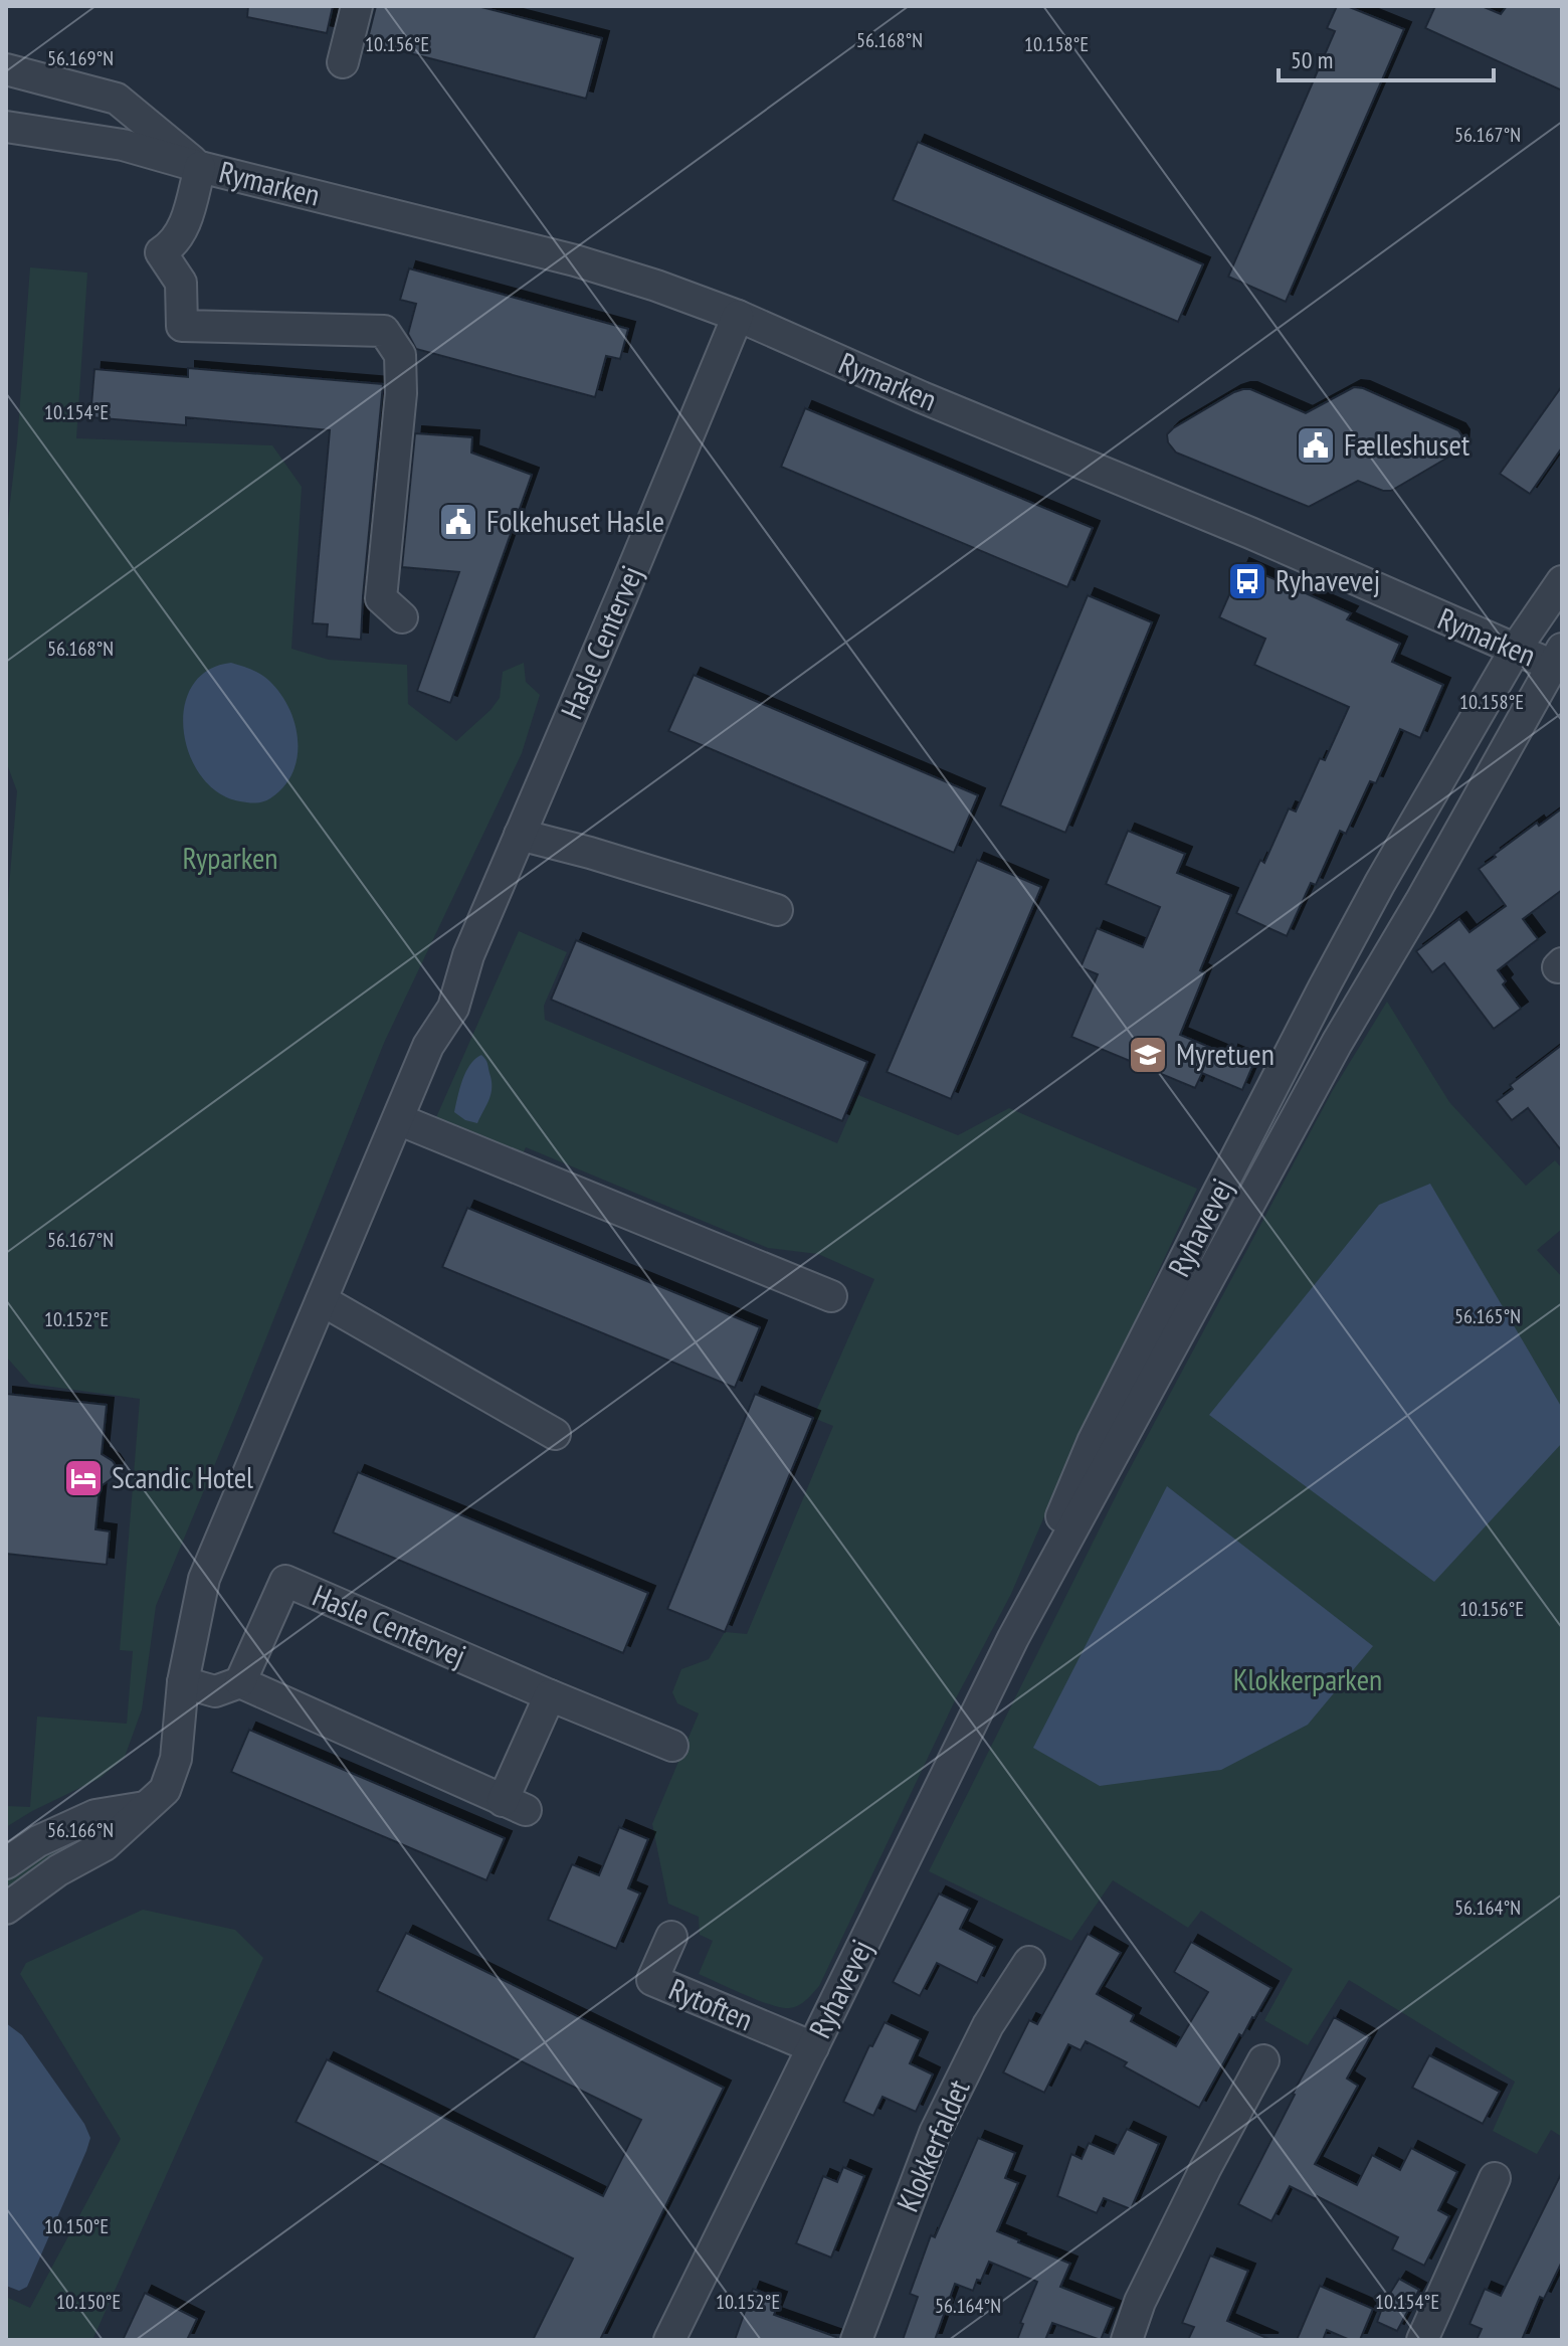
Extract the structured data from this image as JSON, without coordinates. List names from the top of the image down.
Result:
{
  "streets": {
    "street": [
      "Rymarken",
      "Hasle Centervej",
      "Ryhavevej",
      "Rytoften",
      "Klokkerfaldet"
    ]
  },
  "crossings": [
    ["Rymarken", "Hasle Centervej"],
    ["Rymarken", "Ryhavevej"],
    ["Ryhavevej", "Rytoften"]
  ],
  "parks": ["Ryparken", "Klokkerparken"],
  "places": {
    "public building": ["Fælleshuset", "Folkehuset Hasle"],
    "bus stop": ["Ryhavevej"],
    "school or university": ["Myretuen"],
    "hotel": ["Scandic Hotel"]
  },
  "scale_bar": "50 m",
  "coordinates": [
    "56.168°N",
    "10.156°E",
    "10.158°E",
    "56.169°N",
    "56.167°N",
    "10.154°E",
    "56.165°N",
    "10.152°E",
    "56.166°N",
    "56.164°N",
    "10.150°E"
  ]
}
